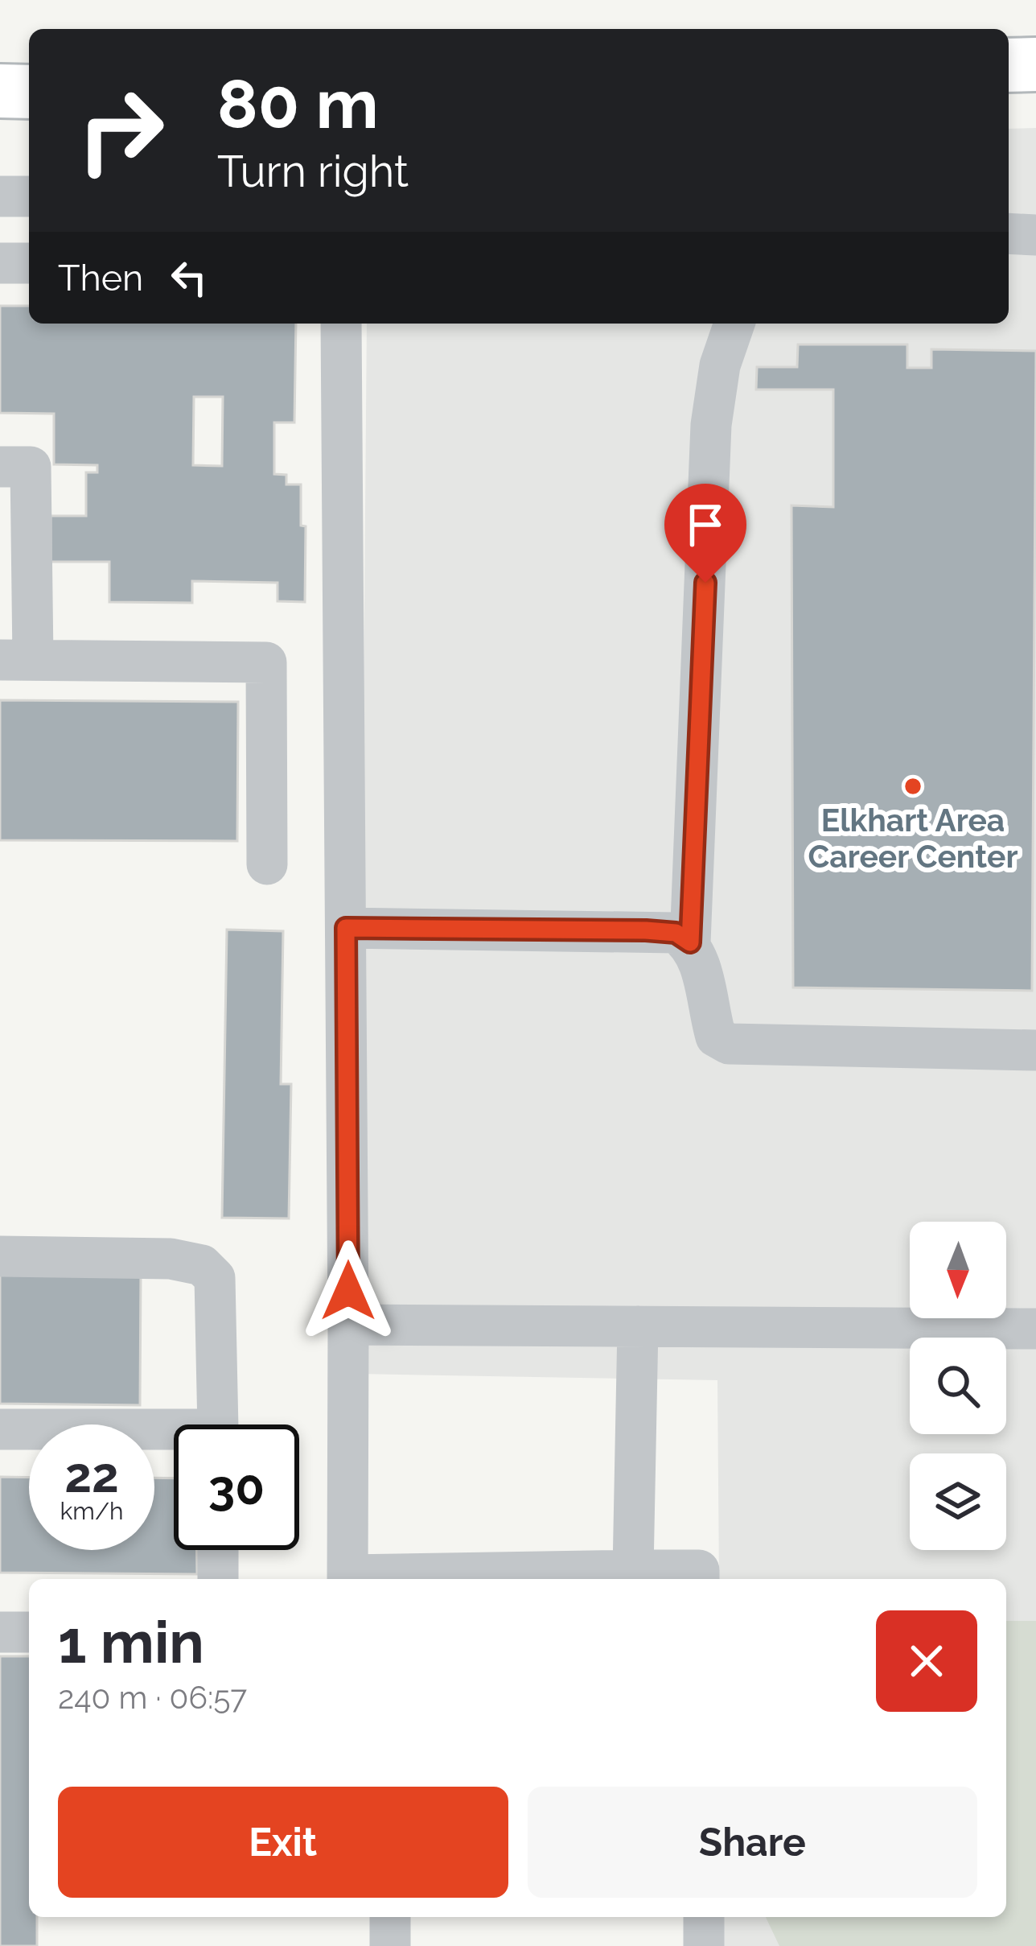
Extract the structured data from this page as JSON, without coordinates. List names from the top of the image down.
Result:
{
  "places": ["Elkhart Area Career Center"],
  "north": "bottom",
  "page": {
    "turn": ["80 m", "Turn right"],
    "then": "Then",
    "speed": "22 km/h",
    "limit": "30",
    "heading": ["1 min", "240 m · 06:57"],
    "buttons": ["Exit", "Share"]
  }
}
